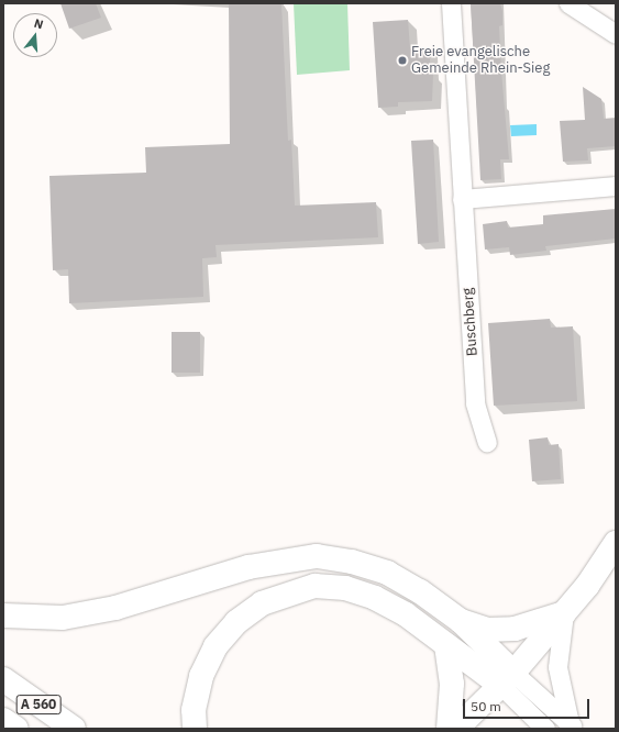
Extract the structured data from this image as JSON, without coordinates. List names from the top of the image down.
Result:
{
  "streets": {
    "main road": ["A 560"],
    "street": ["Buschberg"]
  },
  "places": ["Freie evangelische Gemeinde Rhein-Sieg"],
  "scale_bar": "50 m",
  "north": "top"
}
